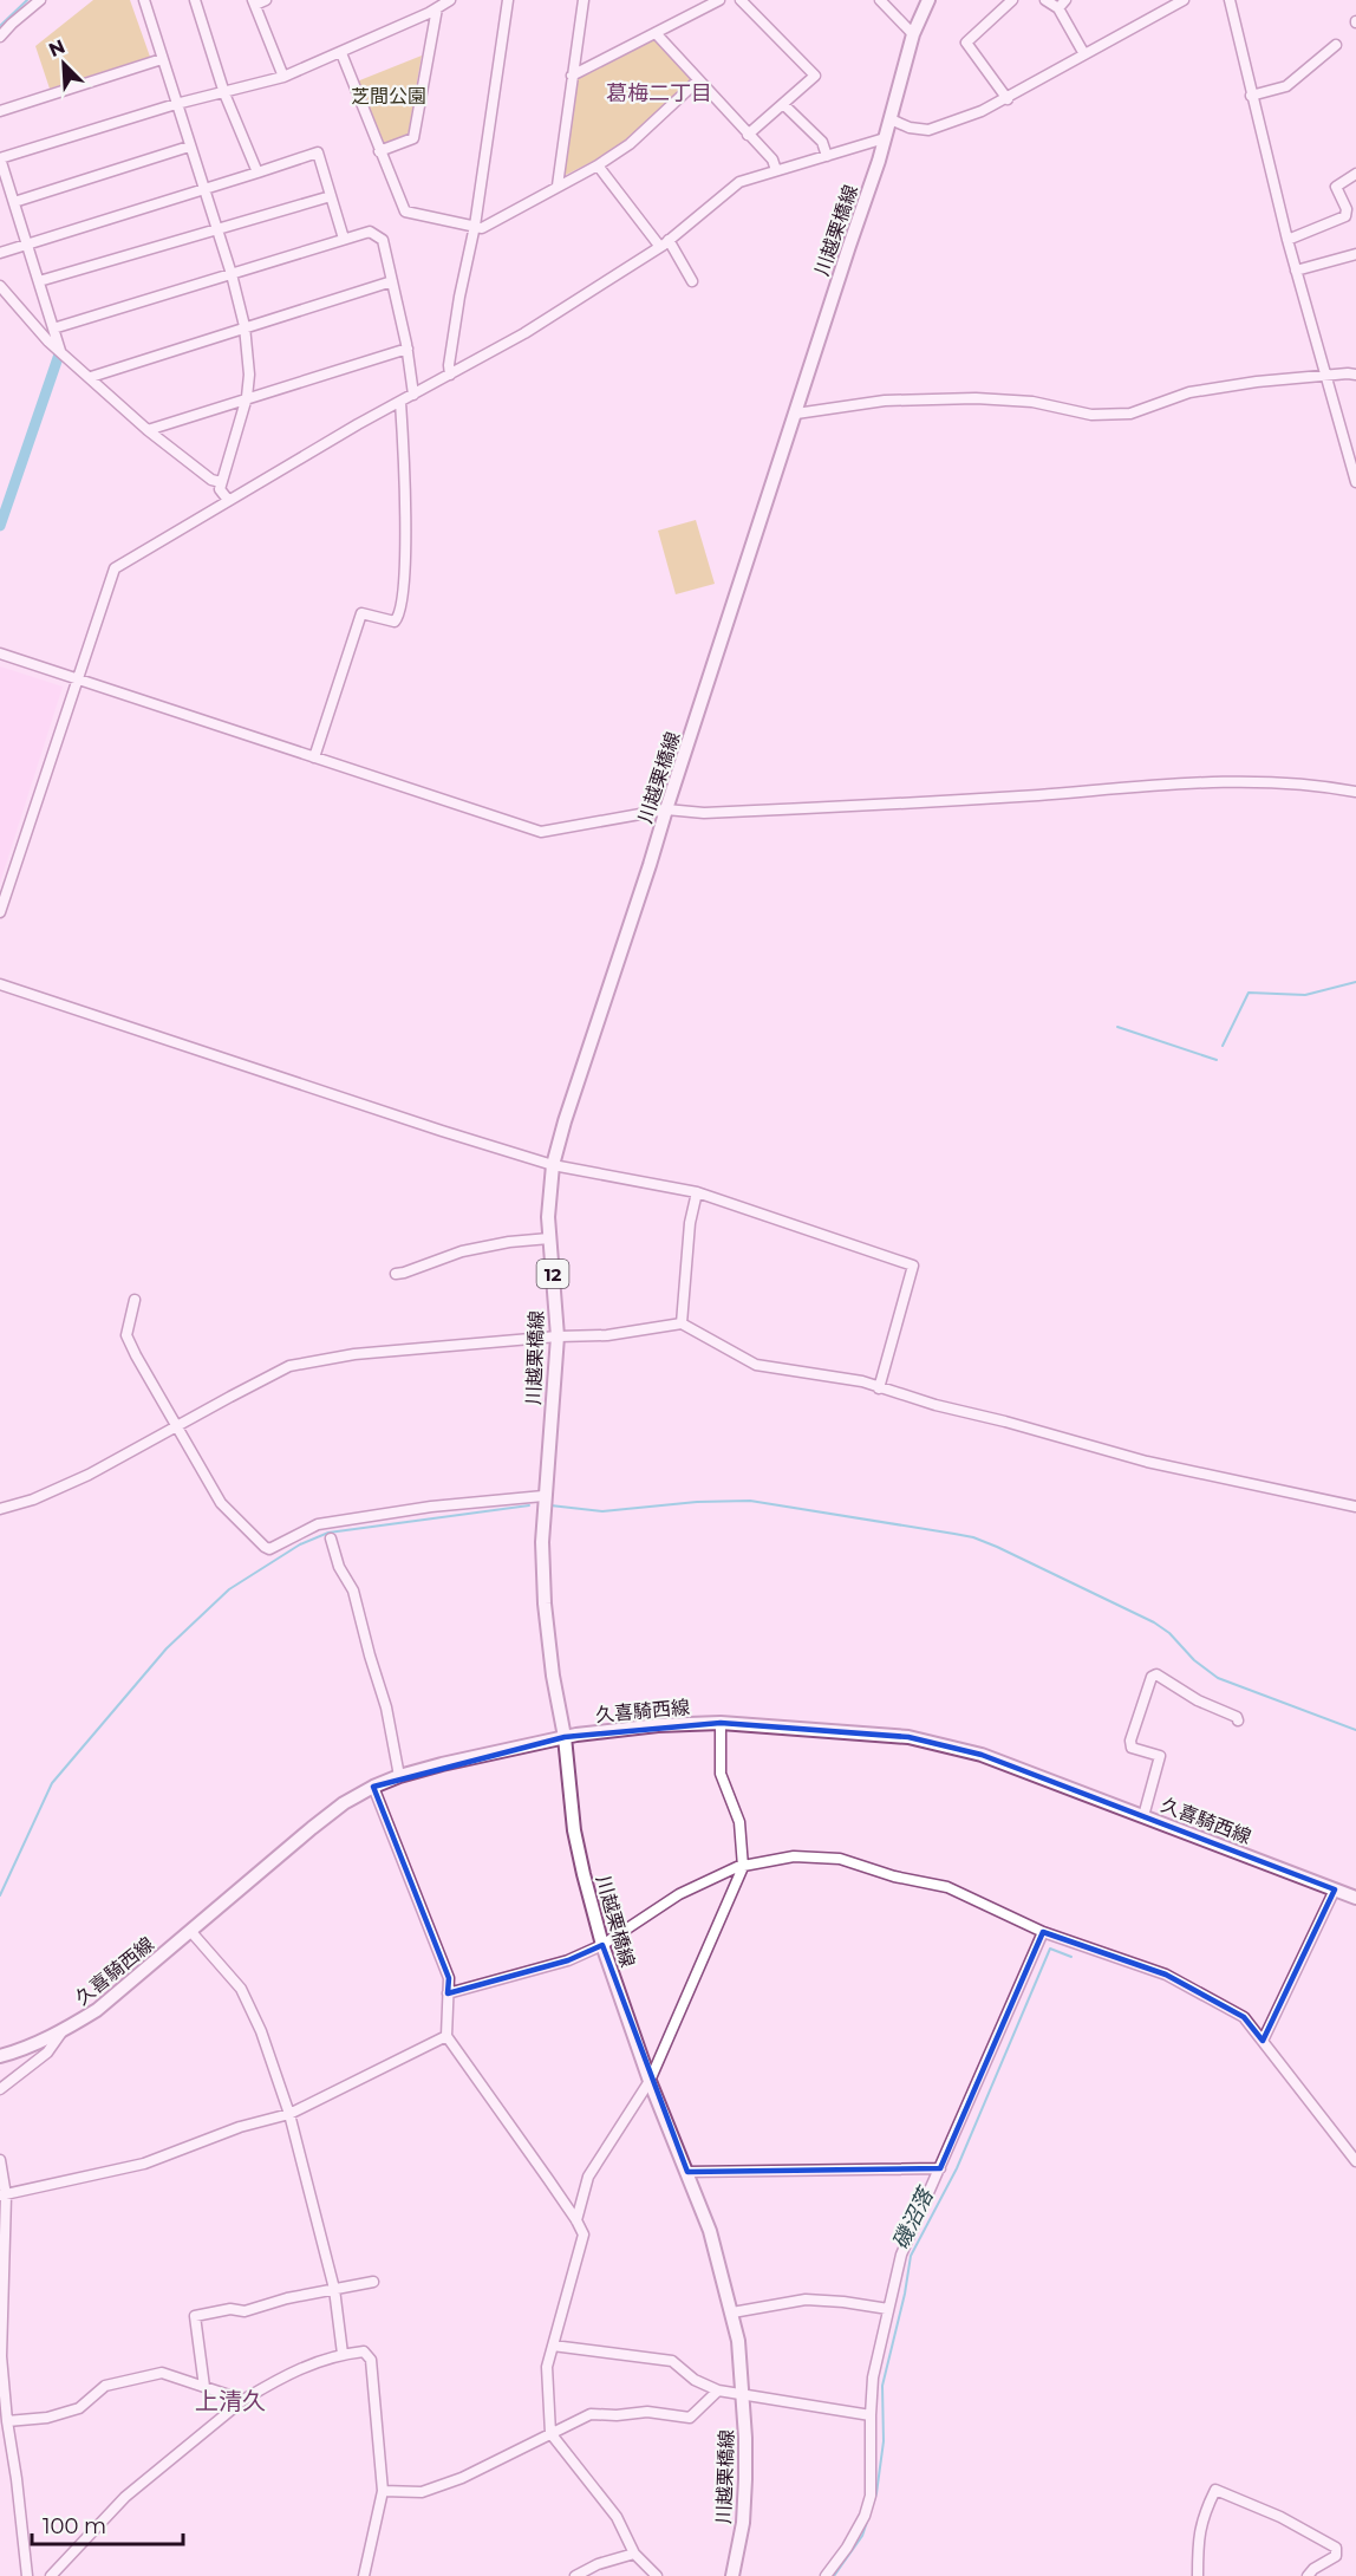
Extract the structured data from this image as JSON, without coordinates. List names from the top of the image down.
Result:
{
  "streets": {
    "main road": ["川越栗橋線", "12", "久喜騎西線"]
  },
  "crossings": [
    ["川越栗橋線", "久喜騎西線"]
  ],
  "districts": ["葛梅二丁目", "上清久"],
  "water": ["磯沼落"],
  "parks": ["芝間公園"],
  "scale_bar": "100 m",
  "north": "top left"
}
